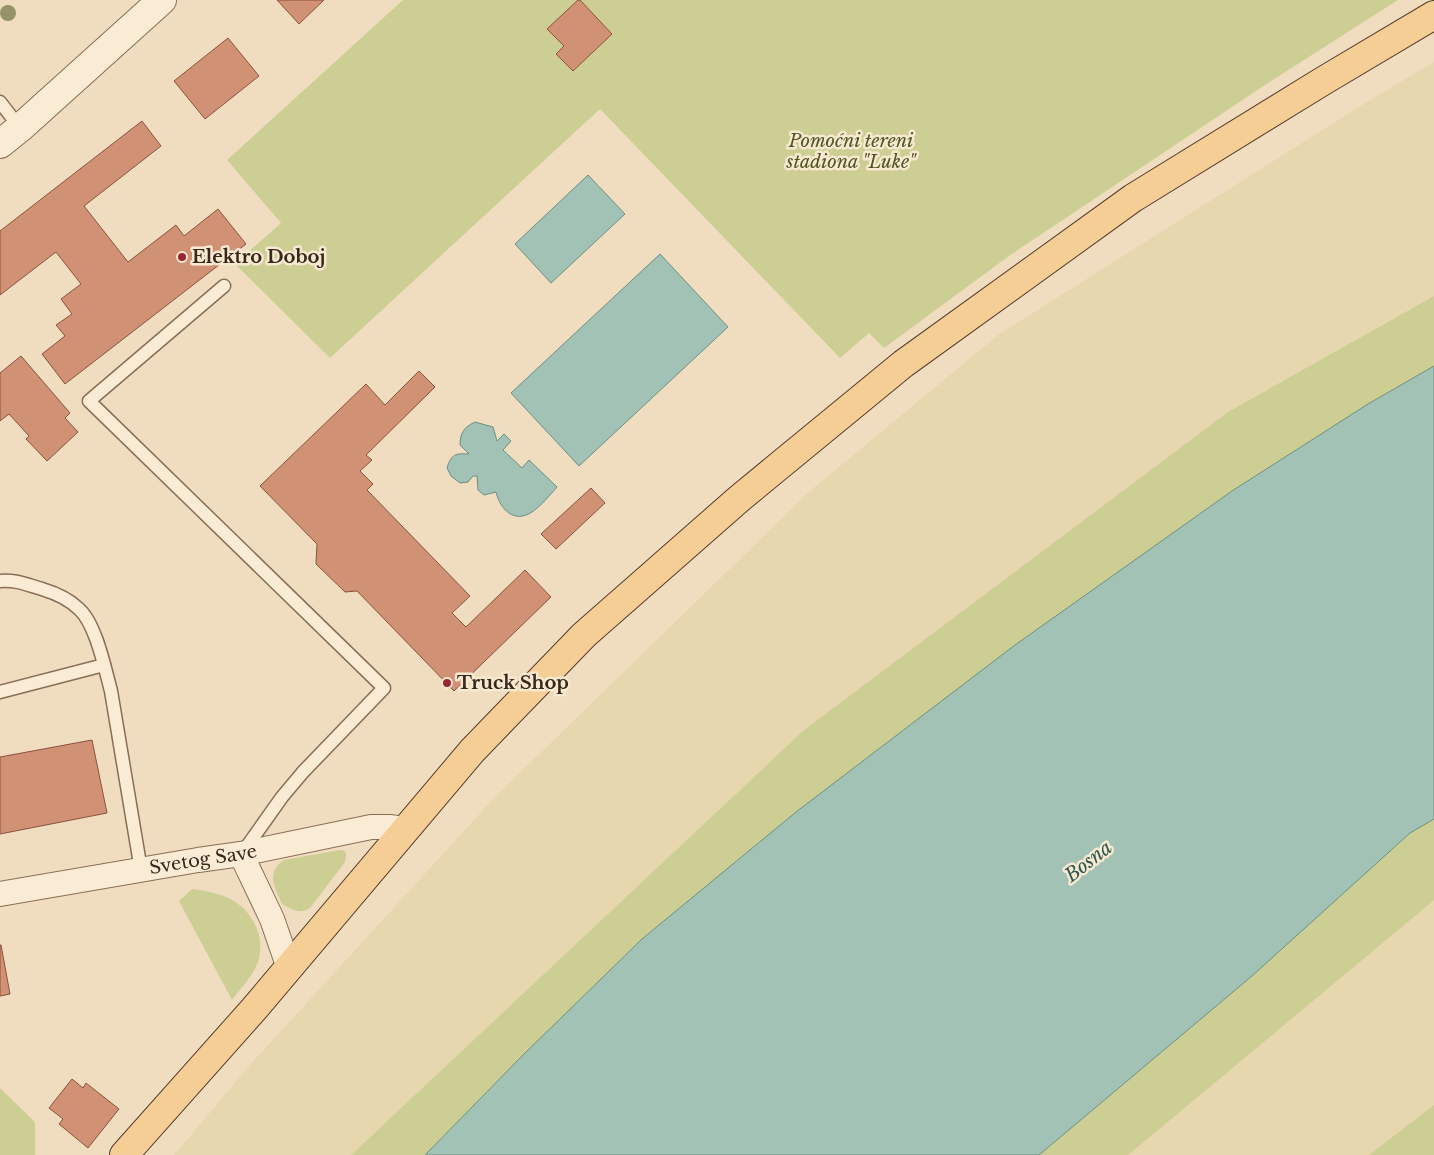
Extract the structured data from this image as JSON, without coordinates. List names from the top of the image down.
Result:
{
  "streets": {
    "street": ["Svetog Save"]
  },
  "water": ["Bosna"],
  "parks": ["Pomoćni tereni stadiona \"Luke\""],
  "places": ["Elektro Doboj", "Truck Shop"]
}
